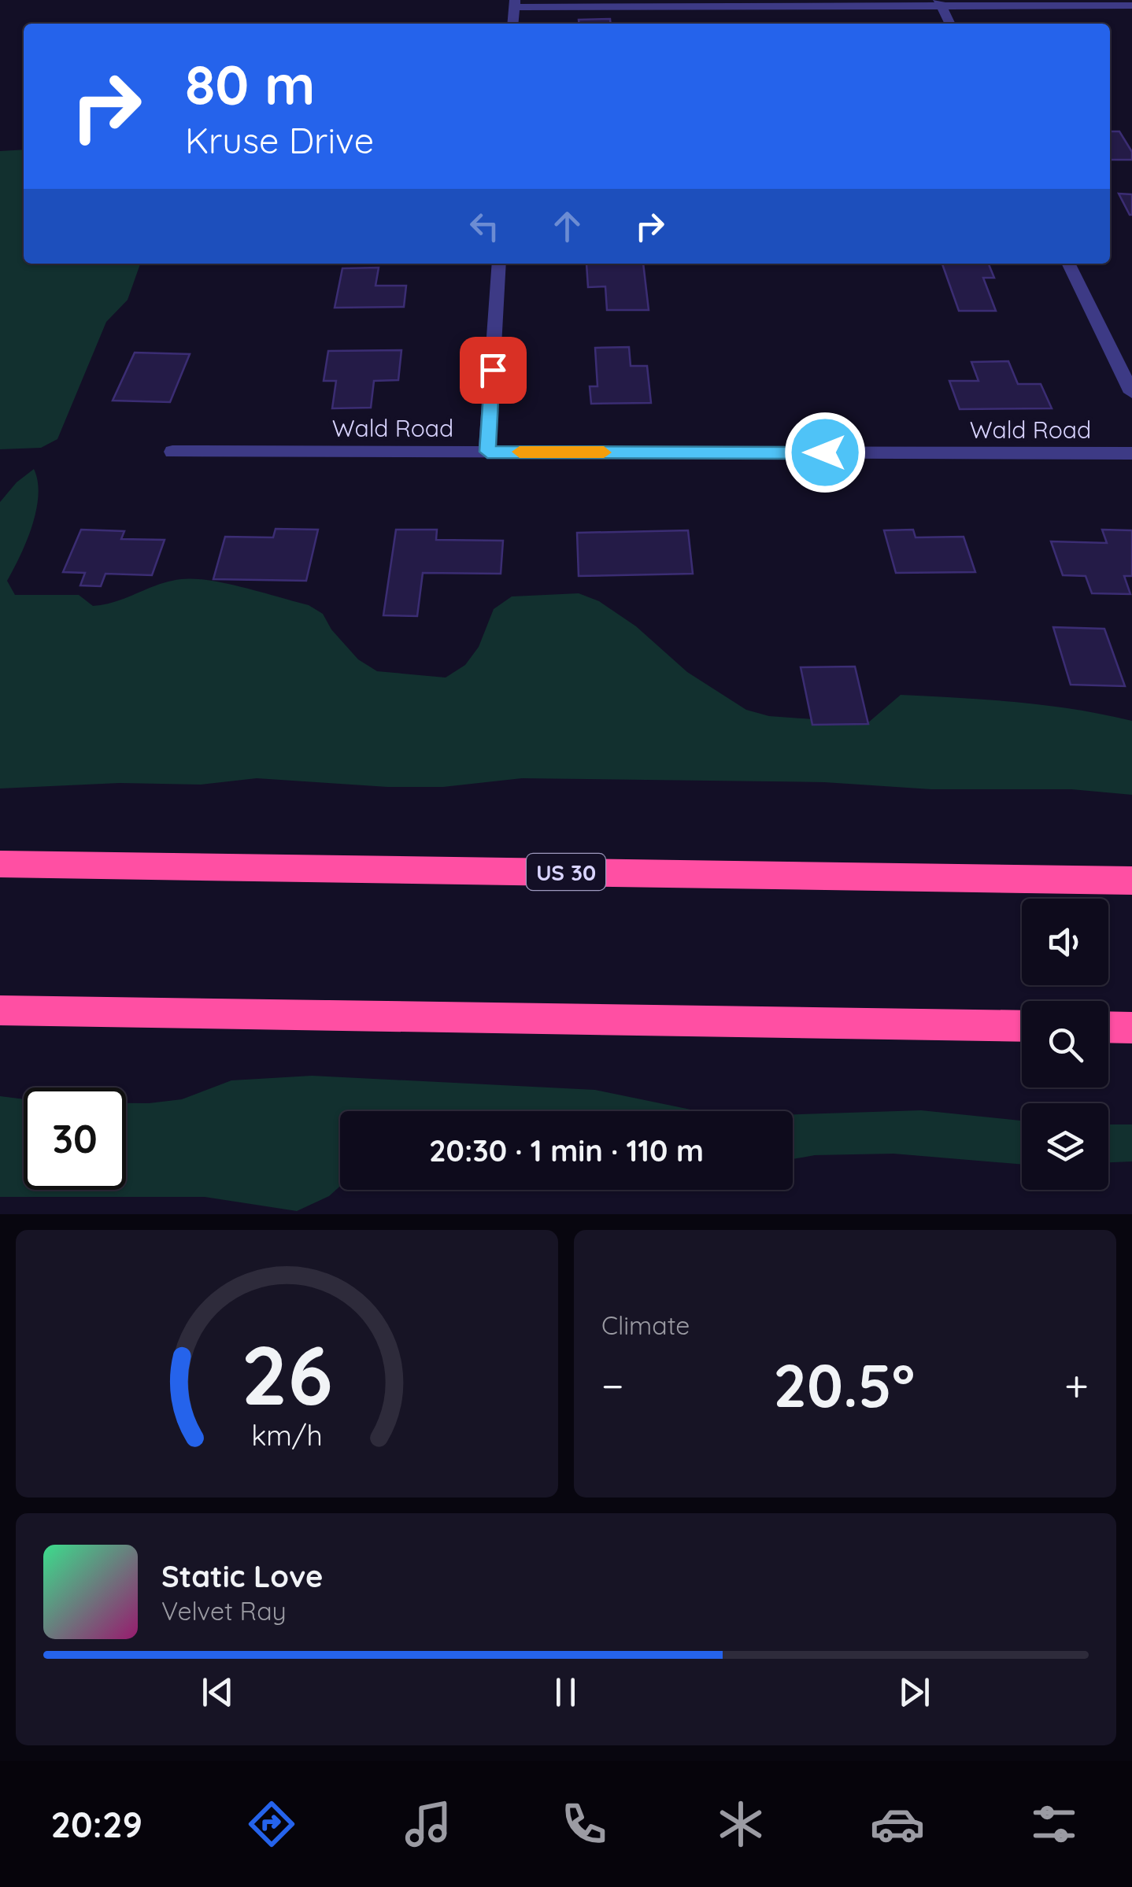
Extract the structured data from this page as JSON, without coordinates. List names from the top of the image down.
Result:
{
  "streets": {
    "highway": ["US 30"],
    "street": ["Wald Road"]
  },
  "page": {
    "turn": ["80 m", "Kruse Drive"],
    "limit": "30",
    "trip": "20:30 · 1 min · 110 m",
    "tile": "Climate",
    "heat": ["−", "20.5°", "+"],
    "song": ["Static Love", "Velvet Ray"],
    "tabs": "20:29",
    "gauge": ["26", "km/h"]
  }
}
